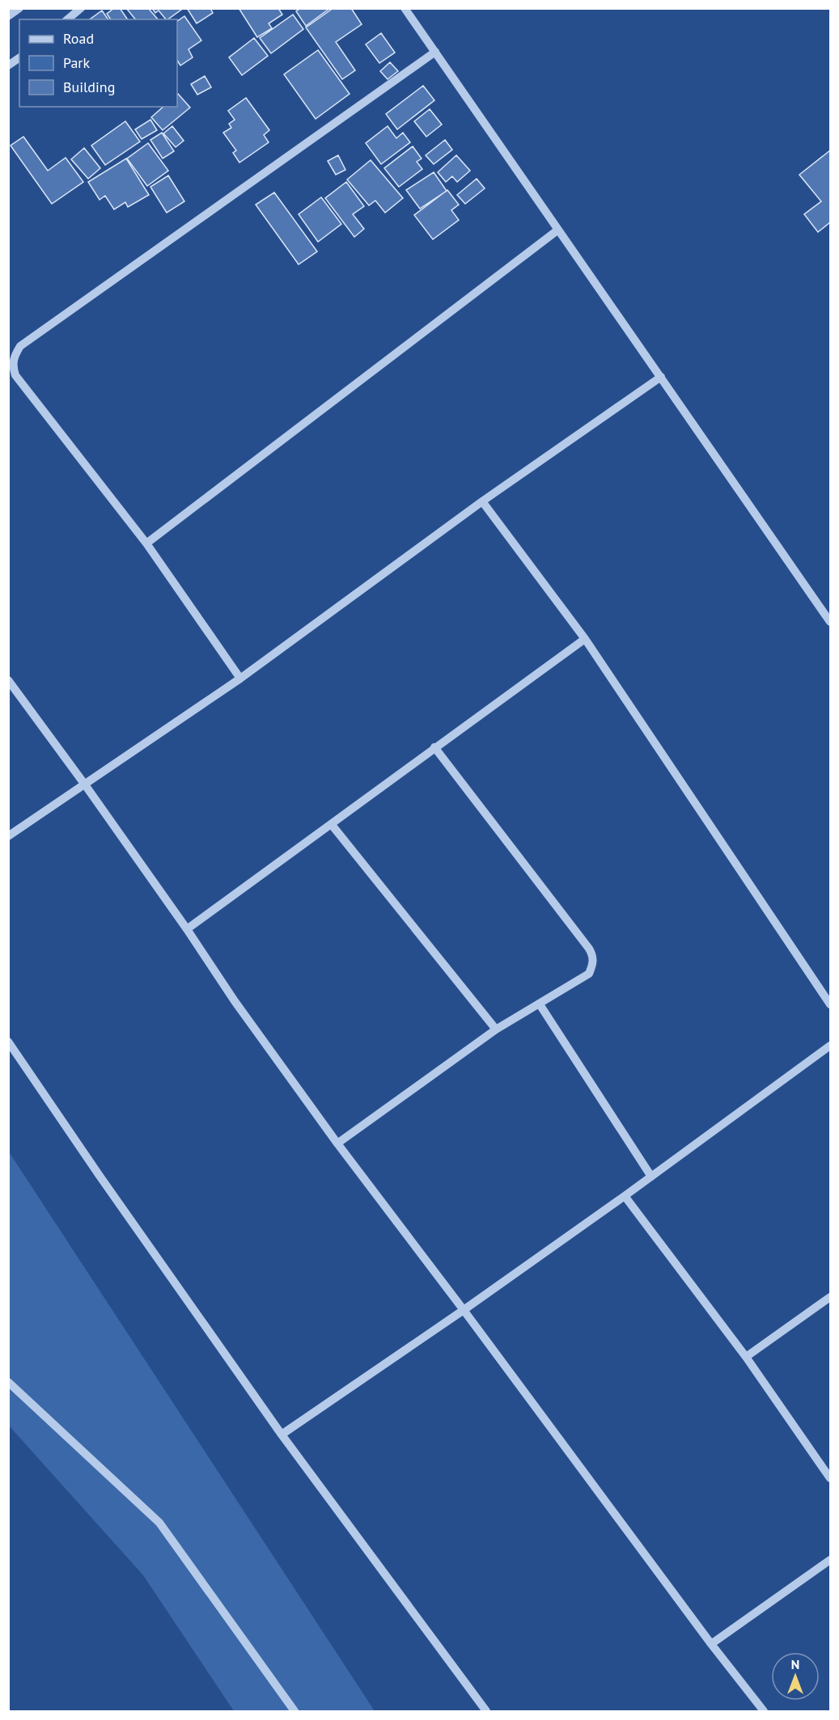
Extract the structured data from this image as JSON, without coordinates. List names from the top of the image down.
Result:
{
  "legend": ["Road", "Park", "Building"],
  "north": "top"
}
